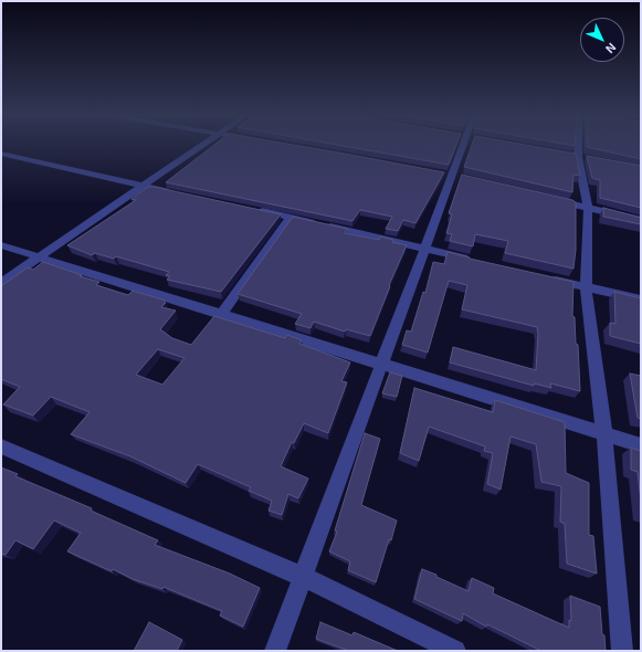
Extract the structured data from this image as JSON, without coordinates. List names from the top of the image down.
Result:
{
  "north": "bottom right"
}
